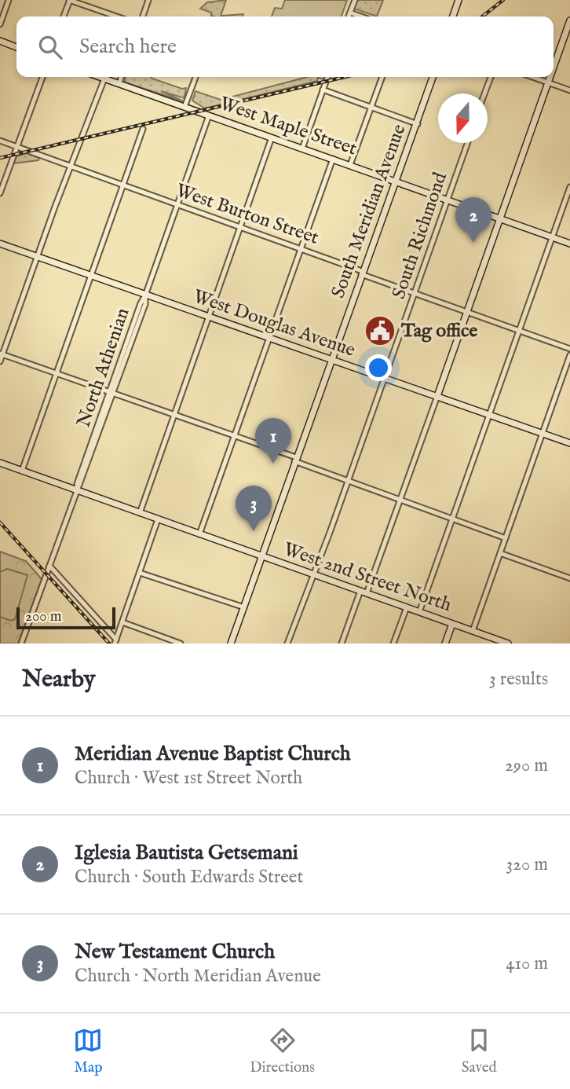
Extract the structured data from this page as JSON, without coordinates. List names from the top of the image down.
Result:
{
  "streets": {
    "street": [
      "West Maple Street",
      "South Meridian Avenue",
      "West Burton Street",
      "South Richmond",
      "West Douglas Avenue",
      "North Athenian",
      "West 2nd Street North"
    ]
  },
  "crossings": [
    ["West Maple Street", "South Meridian Avenue"],
    ["West Maple Street", "South Richmond"],
    ["West Maple Street", "North Athenian"],
    ["South Meridian Avenue", "West Burton Street"],
    ["South Meridian Avenue", "West Douglas Avenue"],
    ["South Meridian Avenue", "West 2nd Street North"],
    ["West Burton Street", "South Richmond"],
    ["West Burton Street", "North Athenian"],
    ["South Richmond", "West Douglas Avenue"],
    ["South Richmond", "West 2nd Street North"],
    ["West Douglas Avenue", "North Athenian"],
    ["North Athenian", "West 2nd Street North"]
  ],
  "places": {
    "public building": ["Tag office"]
  },
  "scale_bar": "200 m",
  "north": "bottom",
  "page": {
    "search": "Search here",
    "pins": ["2", "1", "3"],
    "scale": "200 m",
    "heading": ["Nearby", "3 results"],
    "list": [
      {
        "mark": "1",
        "name": "Meridian Avenue Baptist Church",
        "note": "Church · West 1st Street North",
        "value": "290 m"
      },
      {
        "mark": "2",
        "name": "Iglesia Bautista Getsemani",
        "note": "Church · South Edwards Street",
        "value": "320 m"
      },
      {
        "mark": "3",
        "name": "New Testament Church",
        "note": "Church · North Meridian Avenue",
        "value": "410 m"
      }
    ],
    "nav": ["Map", "Directions", "Saved"]
  }
}
